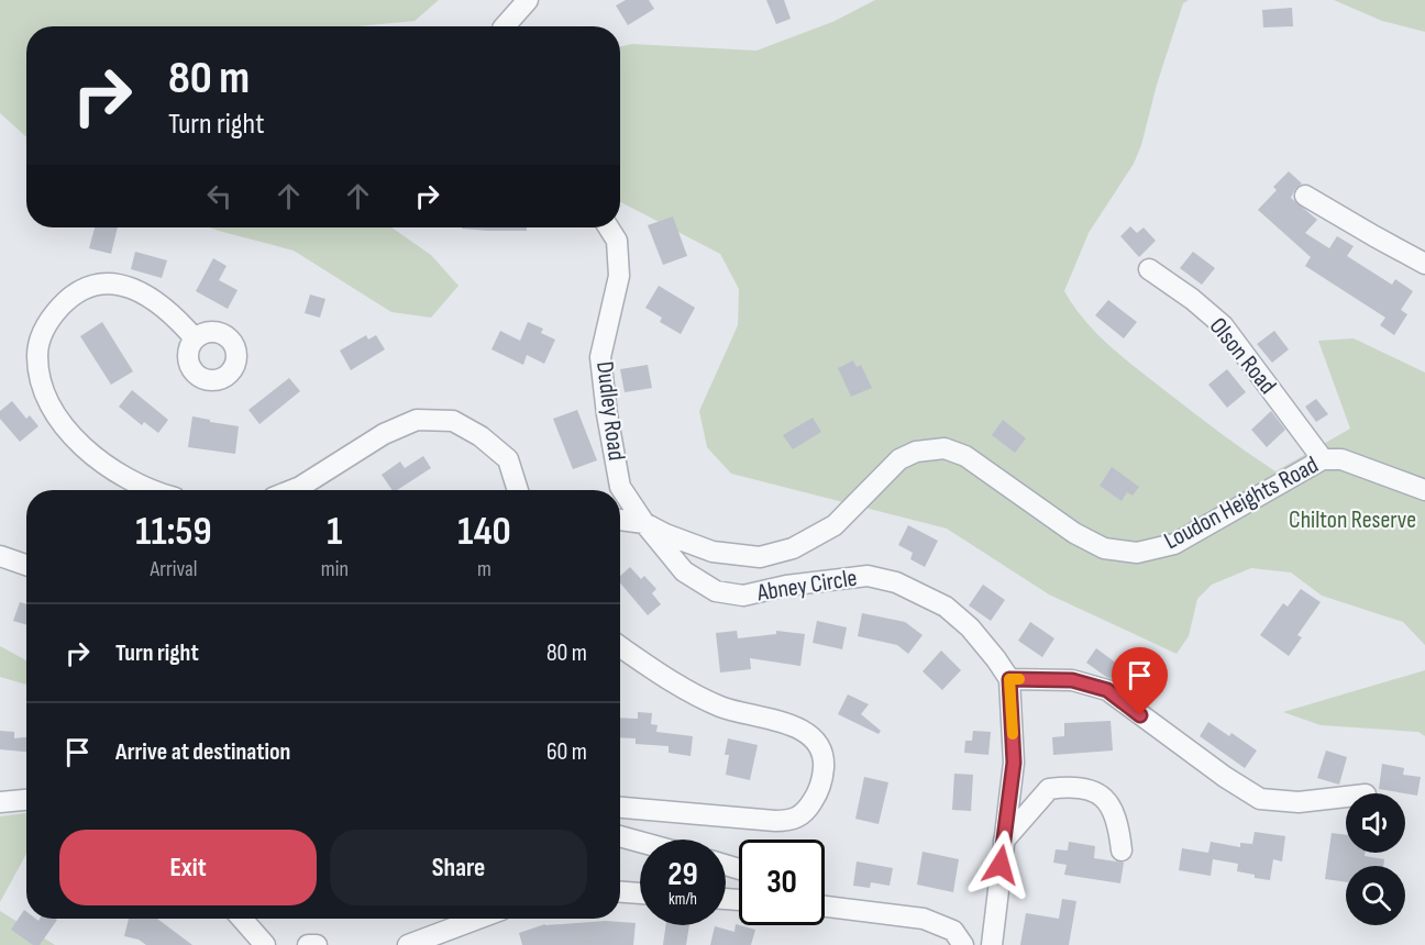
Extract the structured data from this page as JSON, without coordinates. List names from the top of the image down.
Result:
{
  "streets": {
    "street": [
      "Olson Road",
      "Dudley Road",
      "Loudon Heights Road",
      "Abney Circle"
    ]
  },
  "crossings": [
    ["Olson Road", "Loudon Heights Road"],
    ["Dudley Road", "Loudon Heights Road"],
    ["Dudley Road", "Abney Circle"],
    ["Loudon Heights Road", "Abney Circle"]
  ],
  "parks": ["Chilton Reserve"],
  "page": {
    "turn": ["80 m", "Turn right"],
    "eta": [
      "11:59",
      "Arrival",
      "1",
      "min",
      "140",
      "m"
    ],
    "list": [
      {
        "name": "Turn right",
        "value": "80 m"
      },
      {
        "name": "Arrive at destination",
        "value": "60 m"
      }
    ],
    "buttons": ["Exit", "Share"],
    "speed": "29 km/h",
    "limit": "30"
  }
}
